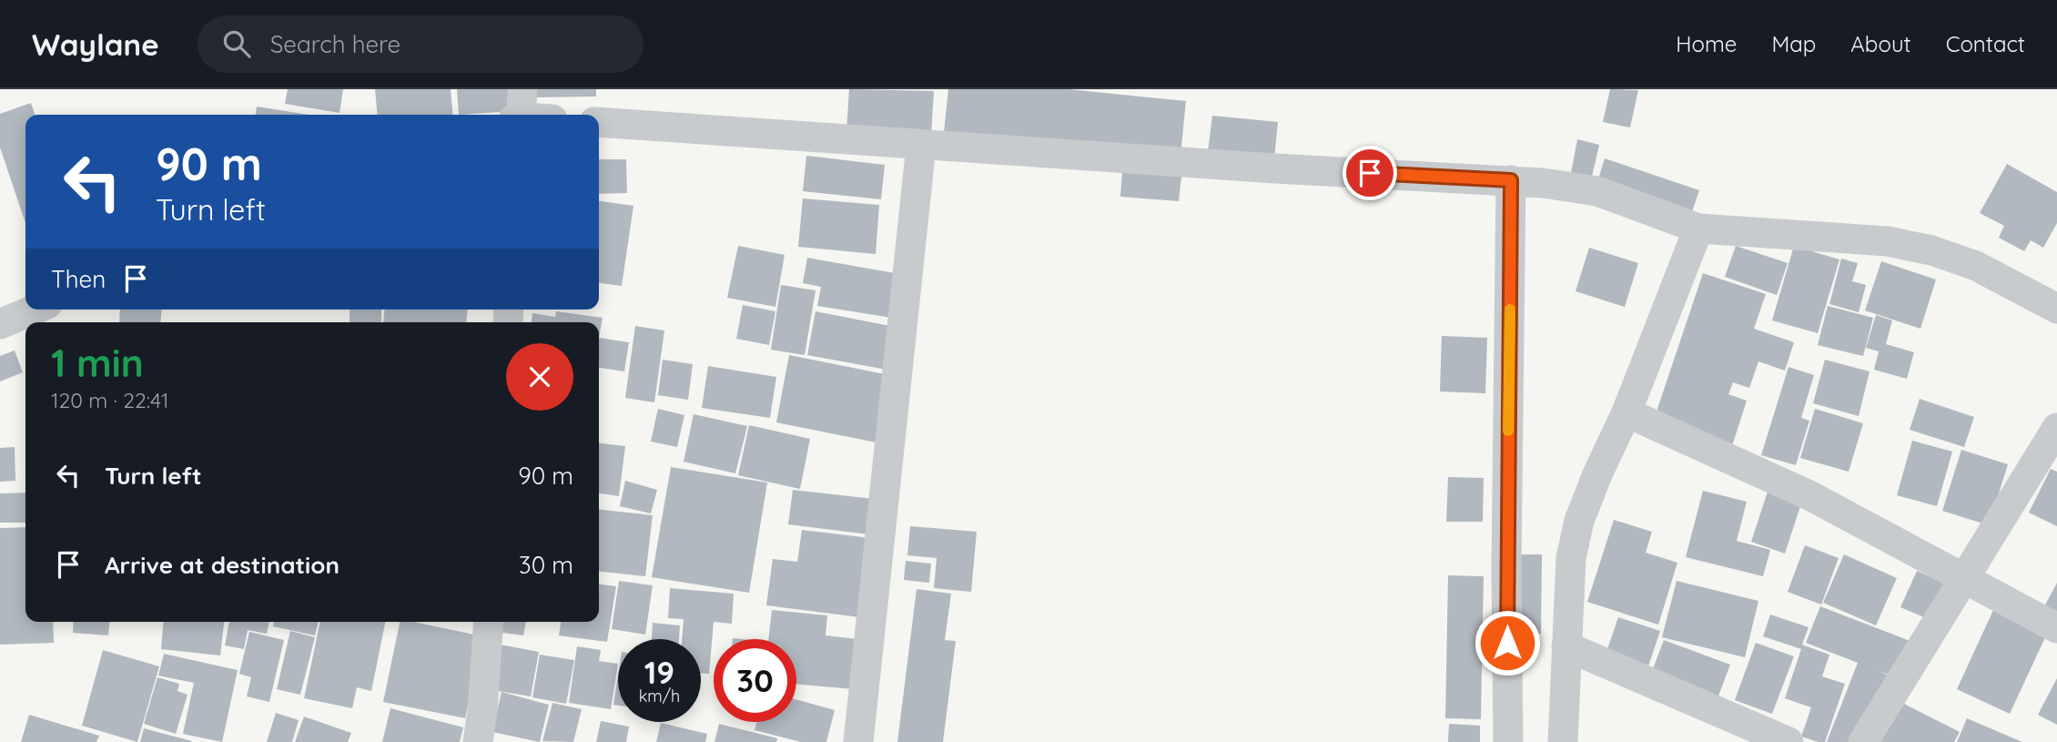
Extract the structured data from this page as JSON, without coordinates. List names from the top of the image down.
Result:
{
  "page": {
    "header": "Waylane",
    "search": "Search here",
    "nav": [
      "Home",
      "Map",
      "About",
      "Contact"
    ],
    "turn": ["90 m", "Turn left"],
    "then": "Then",
    "heading": ["1 min", "120 m · 22:41"],
    "list": [
      {
        "name": "Turn left",
        "value": "90 m"
      },
      {
        "name": "Arrive at destination",
        "value": "30 m"
      }
    ],
    "speed": "19 km/h",
    "limit": "30"
  }
}
